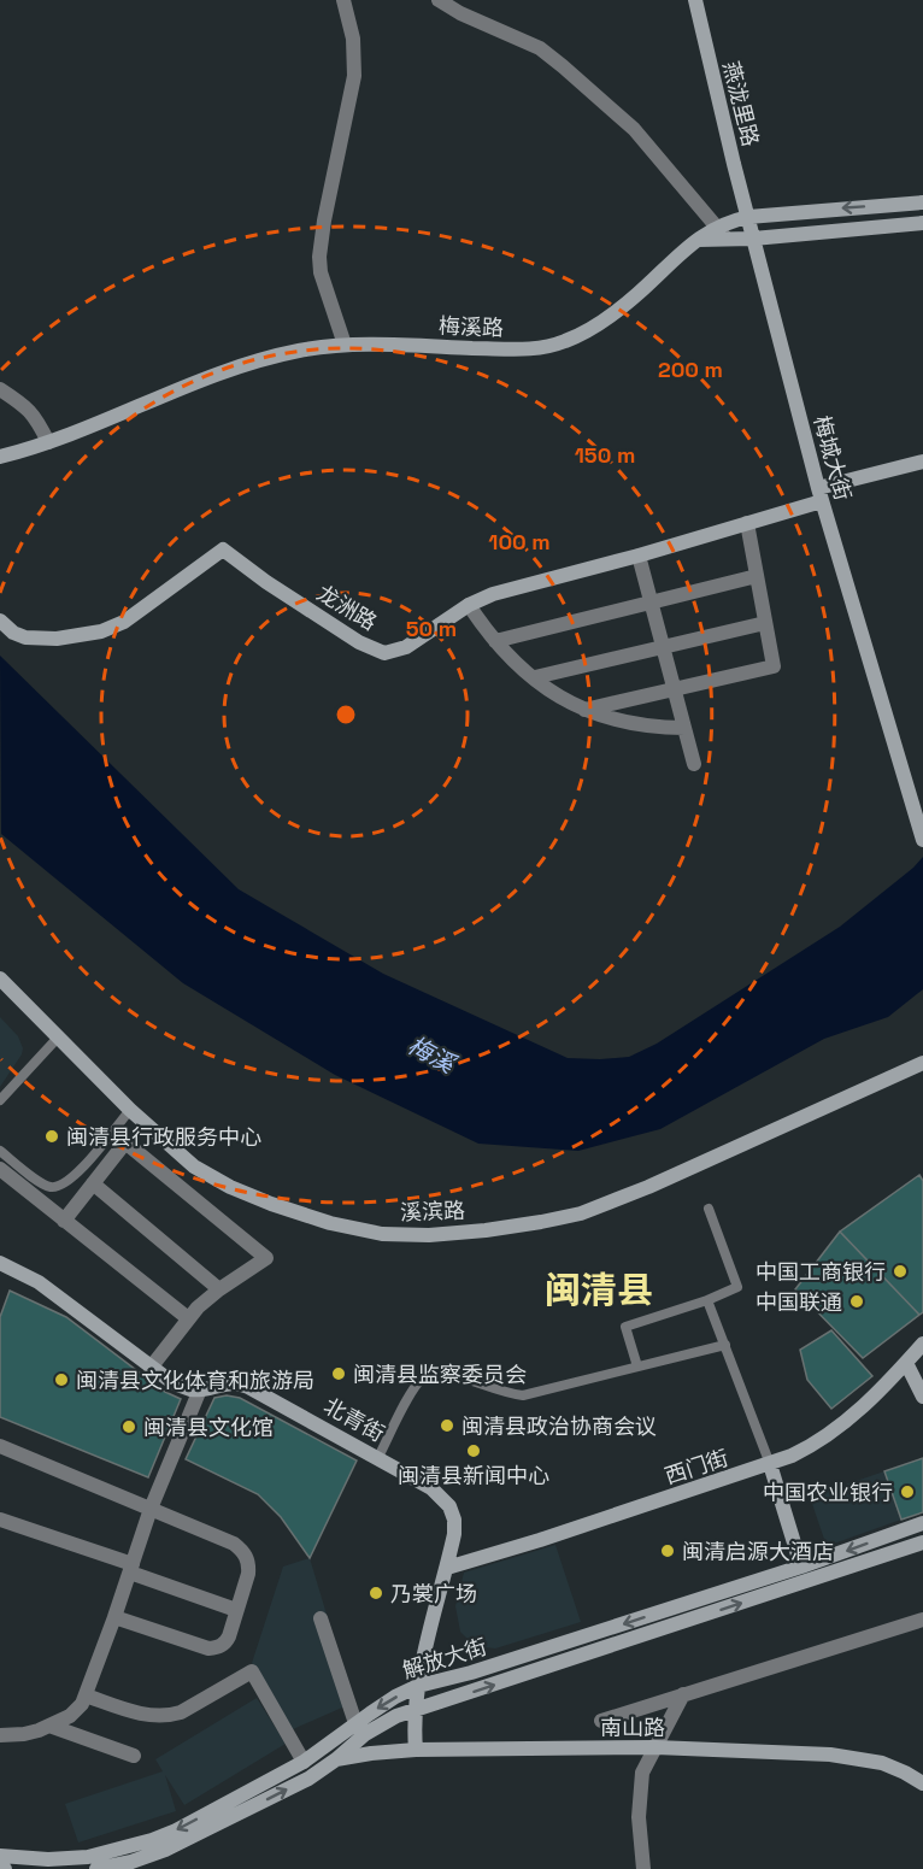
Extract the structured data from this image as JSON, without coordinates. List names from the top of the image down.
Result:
{
  "streets": {
    "street": [
      "燕泷里路",
      "梅溪路",
      "梅城大街",
      "龙洲路",
      "溪滨路",
      "北青街",
      "西门街",
      "解放大街",
      "南山路"
    ]
  },
  "crossings": [
    ["燕泷里路", "梅溪路"],
    ["燕泷里路", "梅城大街"],
    ["梅溪路", "梅城大街"],
    ["梅城大街", "龙洲路"],
    ["北青街", "西门街"],
    ["北青街", "解放大街"],
    ["北青街", "南山路"],
    ["解放大街", "南山路"]
  ],
  "districts": ["闽清县"],
  "water": ["梅溪"],
  "places": [
    "闽清县行政服务中心",
    "中国工商银行",
    "中国联通",
    "闽清县监察委员会",
    "闽清县文化体育和旅游局",
    "闽清县政治协商会议",
    "闽清县文化馆",
    "闽清县新闻中心",
    "中国农业银行",
    "闽清启源大酒店",
    "乃裳广场"
  ],
  "rings": [
    "200 m",
    "150 m",
    "100 m",
    "50 m"
  ]
}
